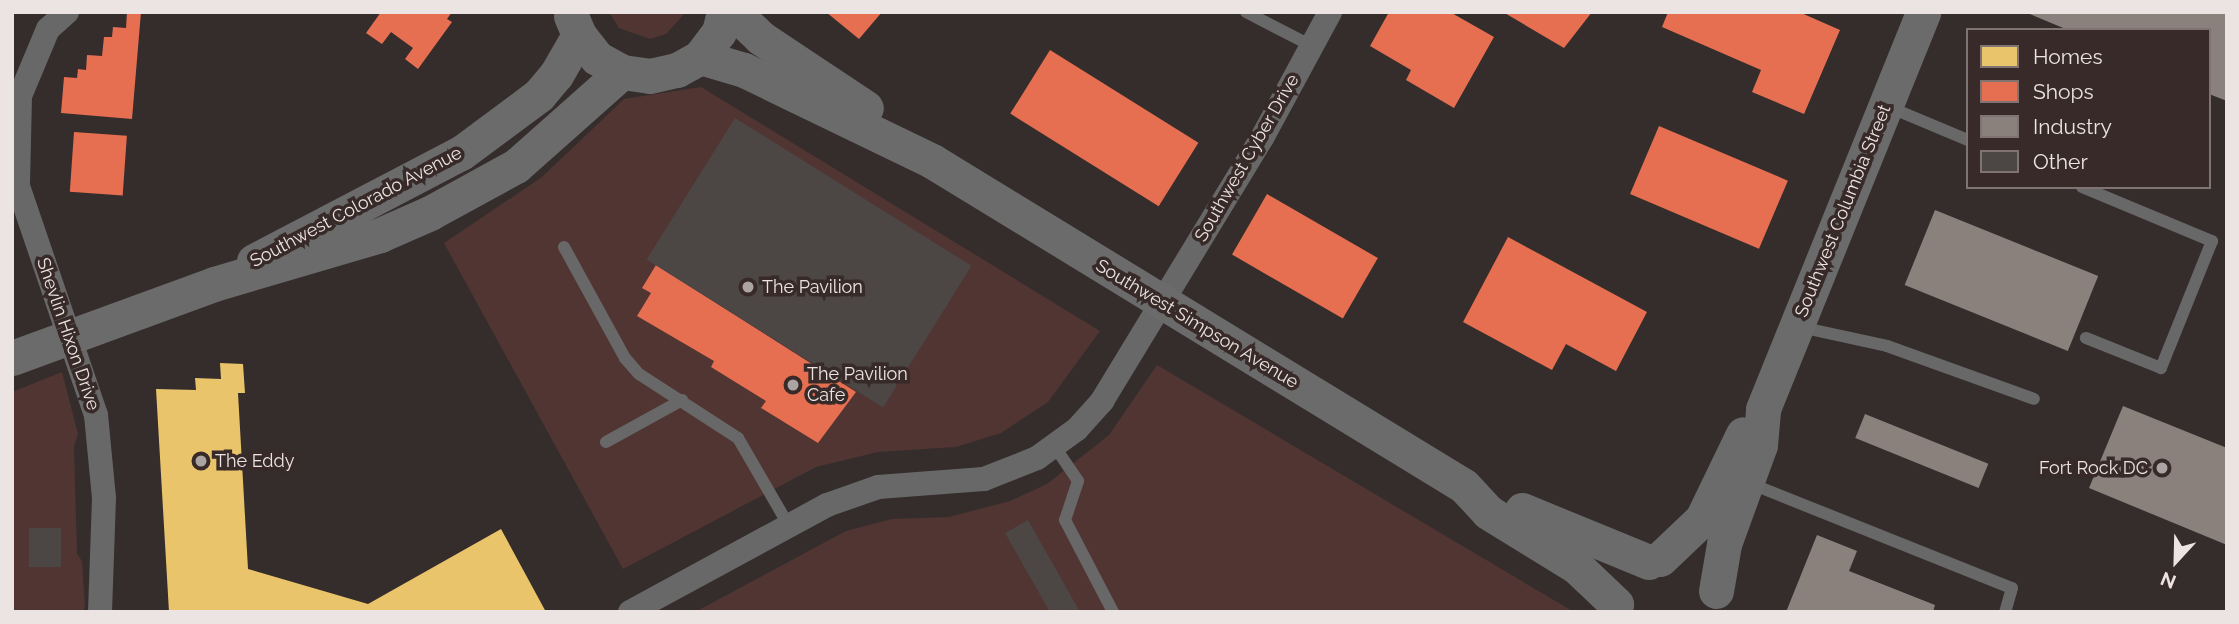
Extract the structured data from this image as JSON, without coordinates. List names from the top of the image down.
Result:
{
  "streets": {
    "street": [
      "Southwest Cyber Drive",
      "Southwest Colorado Avenue",
      "Southwest Columbia Street",
      "Southwest Simpson Avenue",
      "Shevlin Hixon Drive"
    ]
  },
  "crossings": [
    ["Southwest Cyber Drive", "Southwest Simpson Avenue"],
    ["Southwest Columbia Street", "Southwest Simpson Avenue"]
  ],
  "places": [
    "The Pavilion",
    "The Pavilion Cafe",
    "The Eddy",
    "Fort Rock DC"
  ],
  "legend": [
    "Homes",
    "Shops",
    "Industry",
    "Other"
  ],
  "north": "bottom"
}
